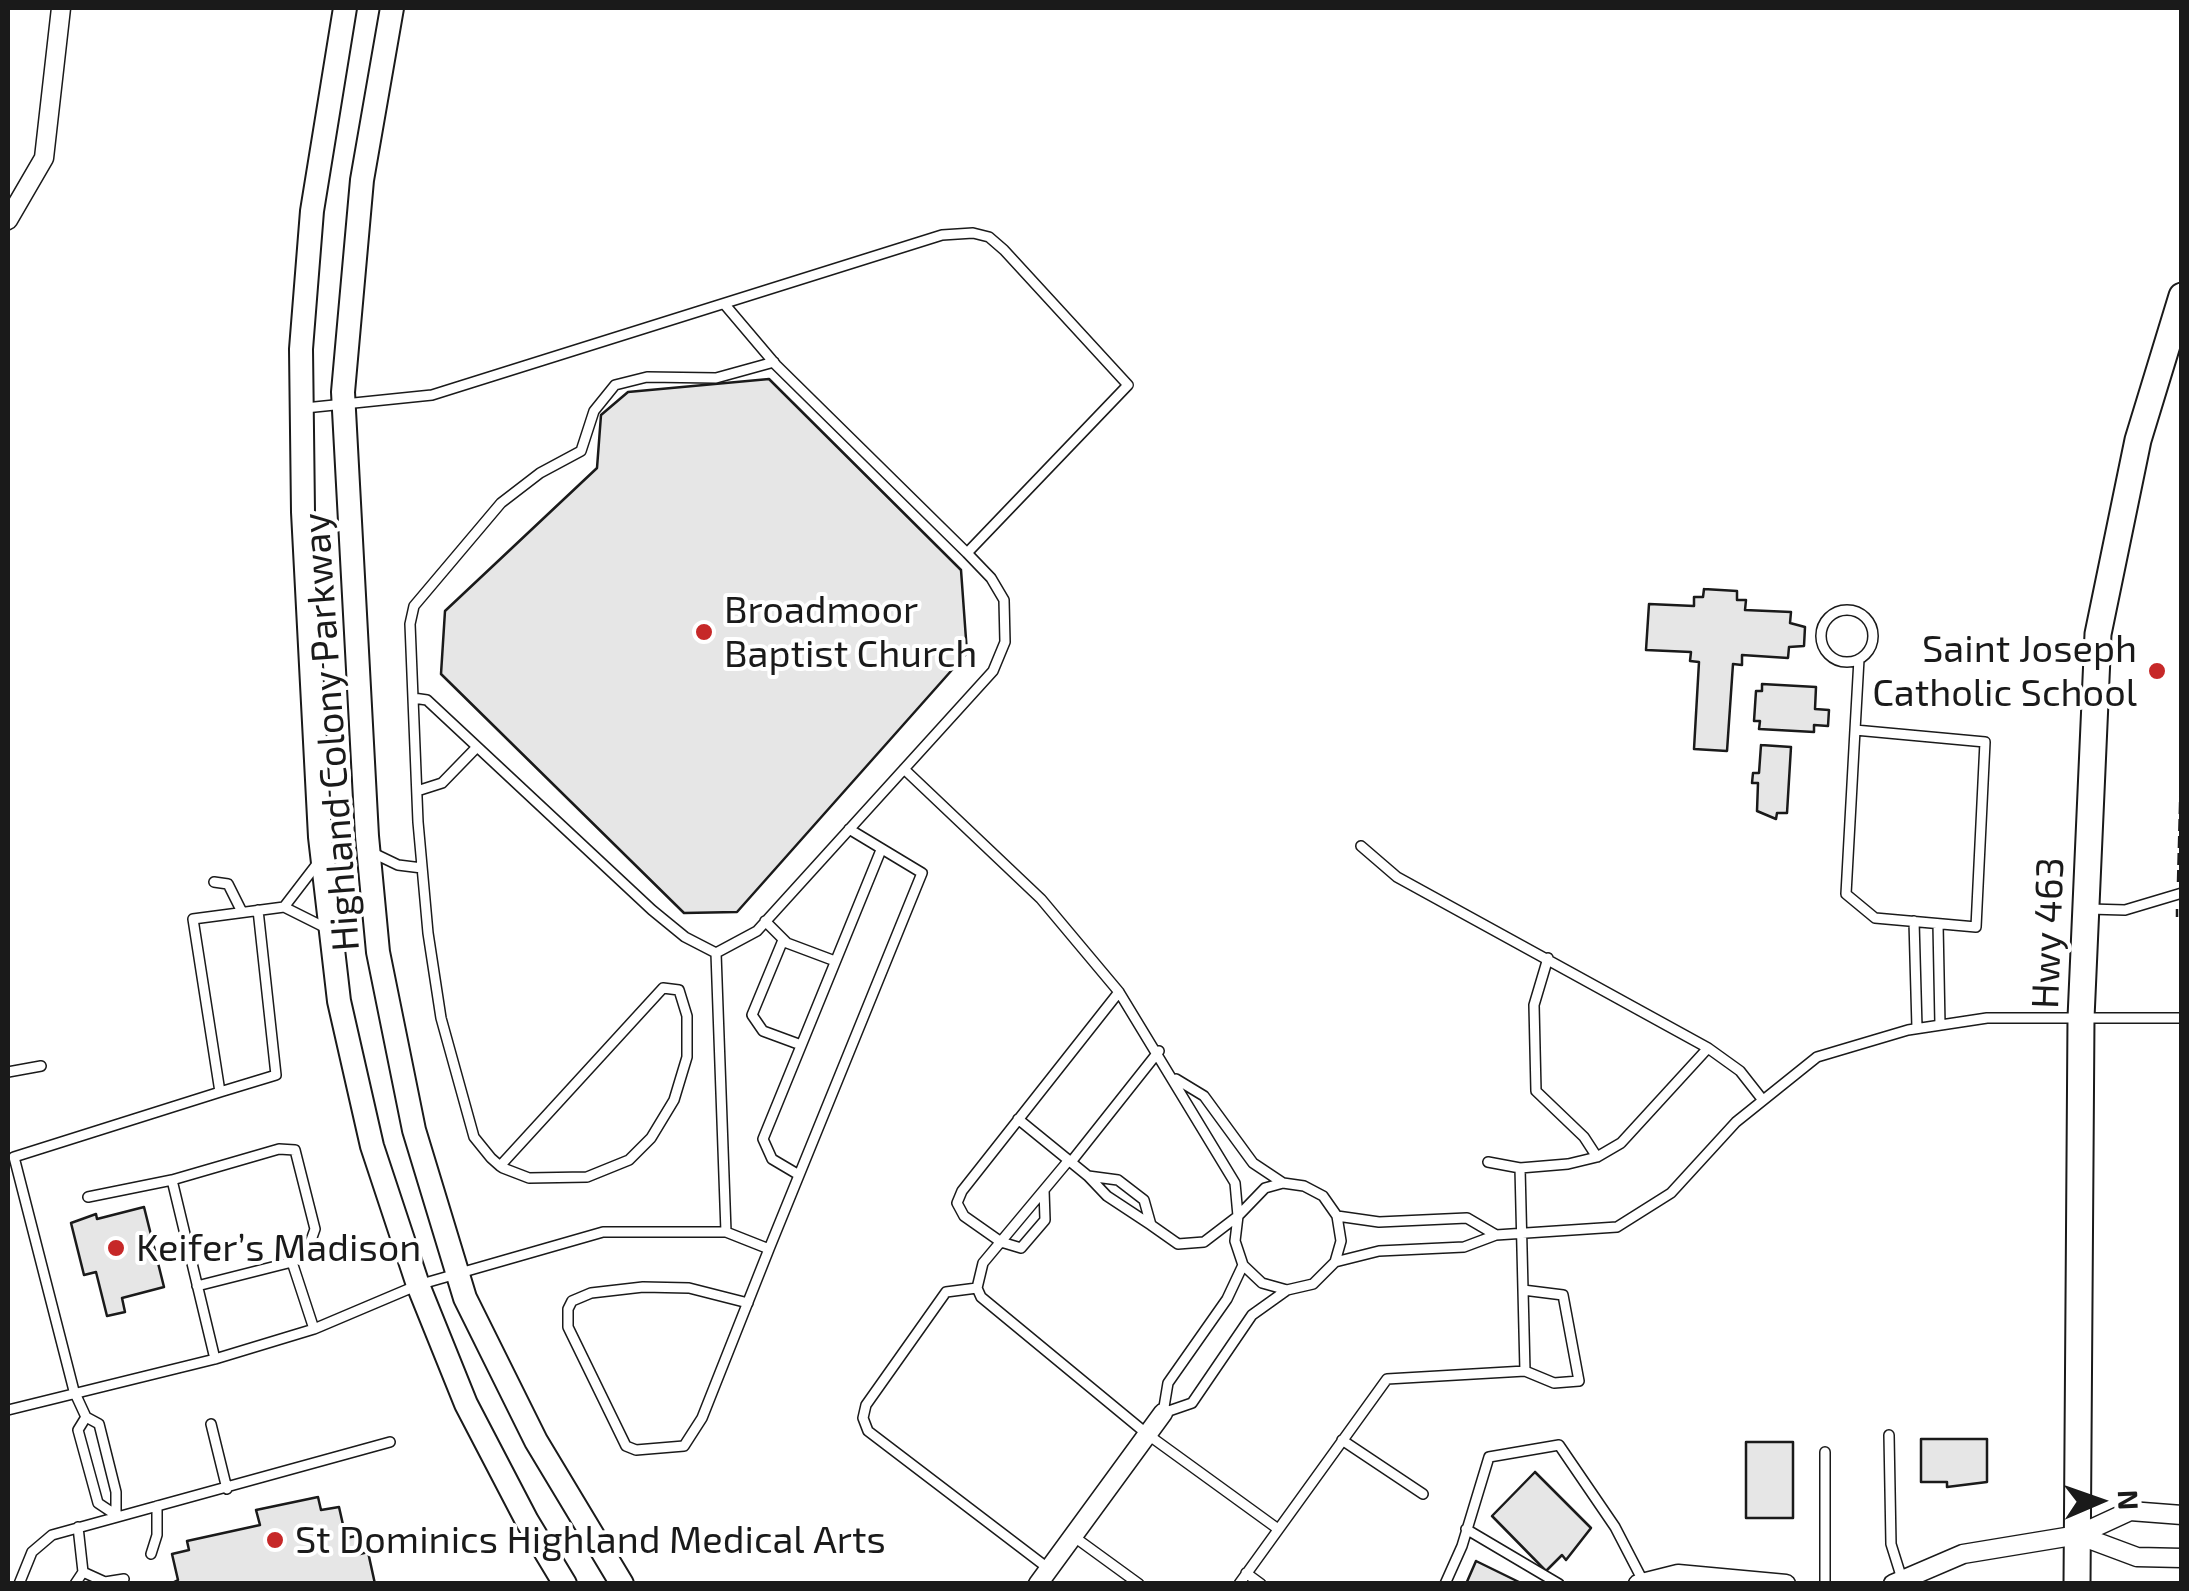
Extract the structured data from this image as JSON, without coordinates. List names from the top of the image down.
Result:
{
  "streets": {
    "main road": ["Hwy 463"],
    "street": ["Highland Colony Parkway"]
  },
  "places": [
    "Broadmoor Baptist Church",
    "Saint Joseph Catholic School",
    "Keifer’s Madison",
    "St Dominics Highland Medical Arts"
  ],
  "north": "right"
}
